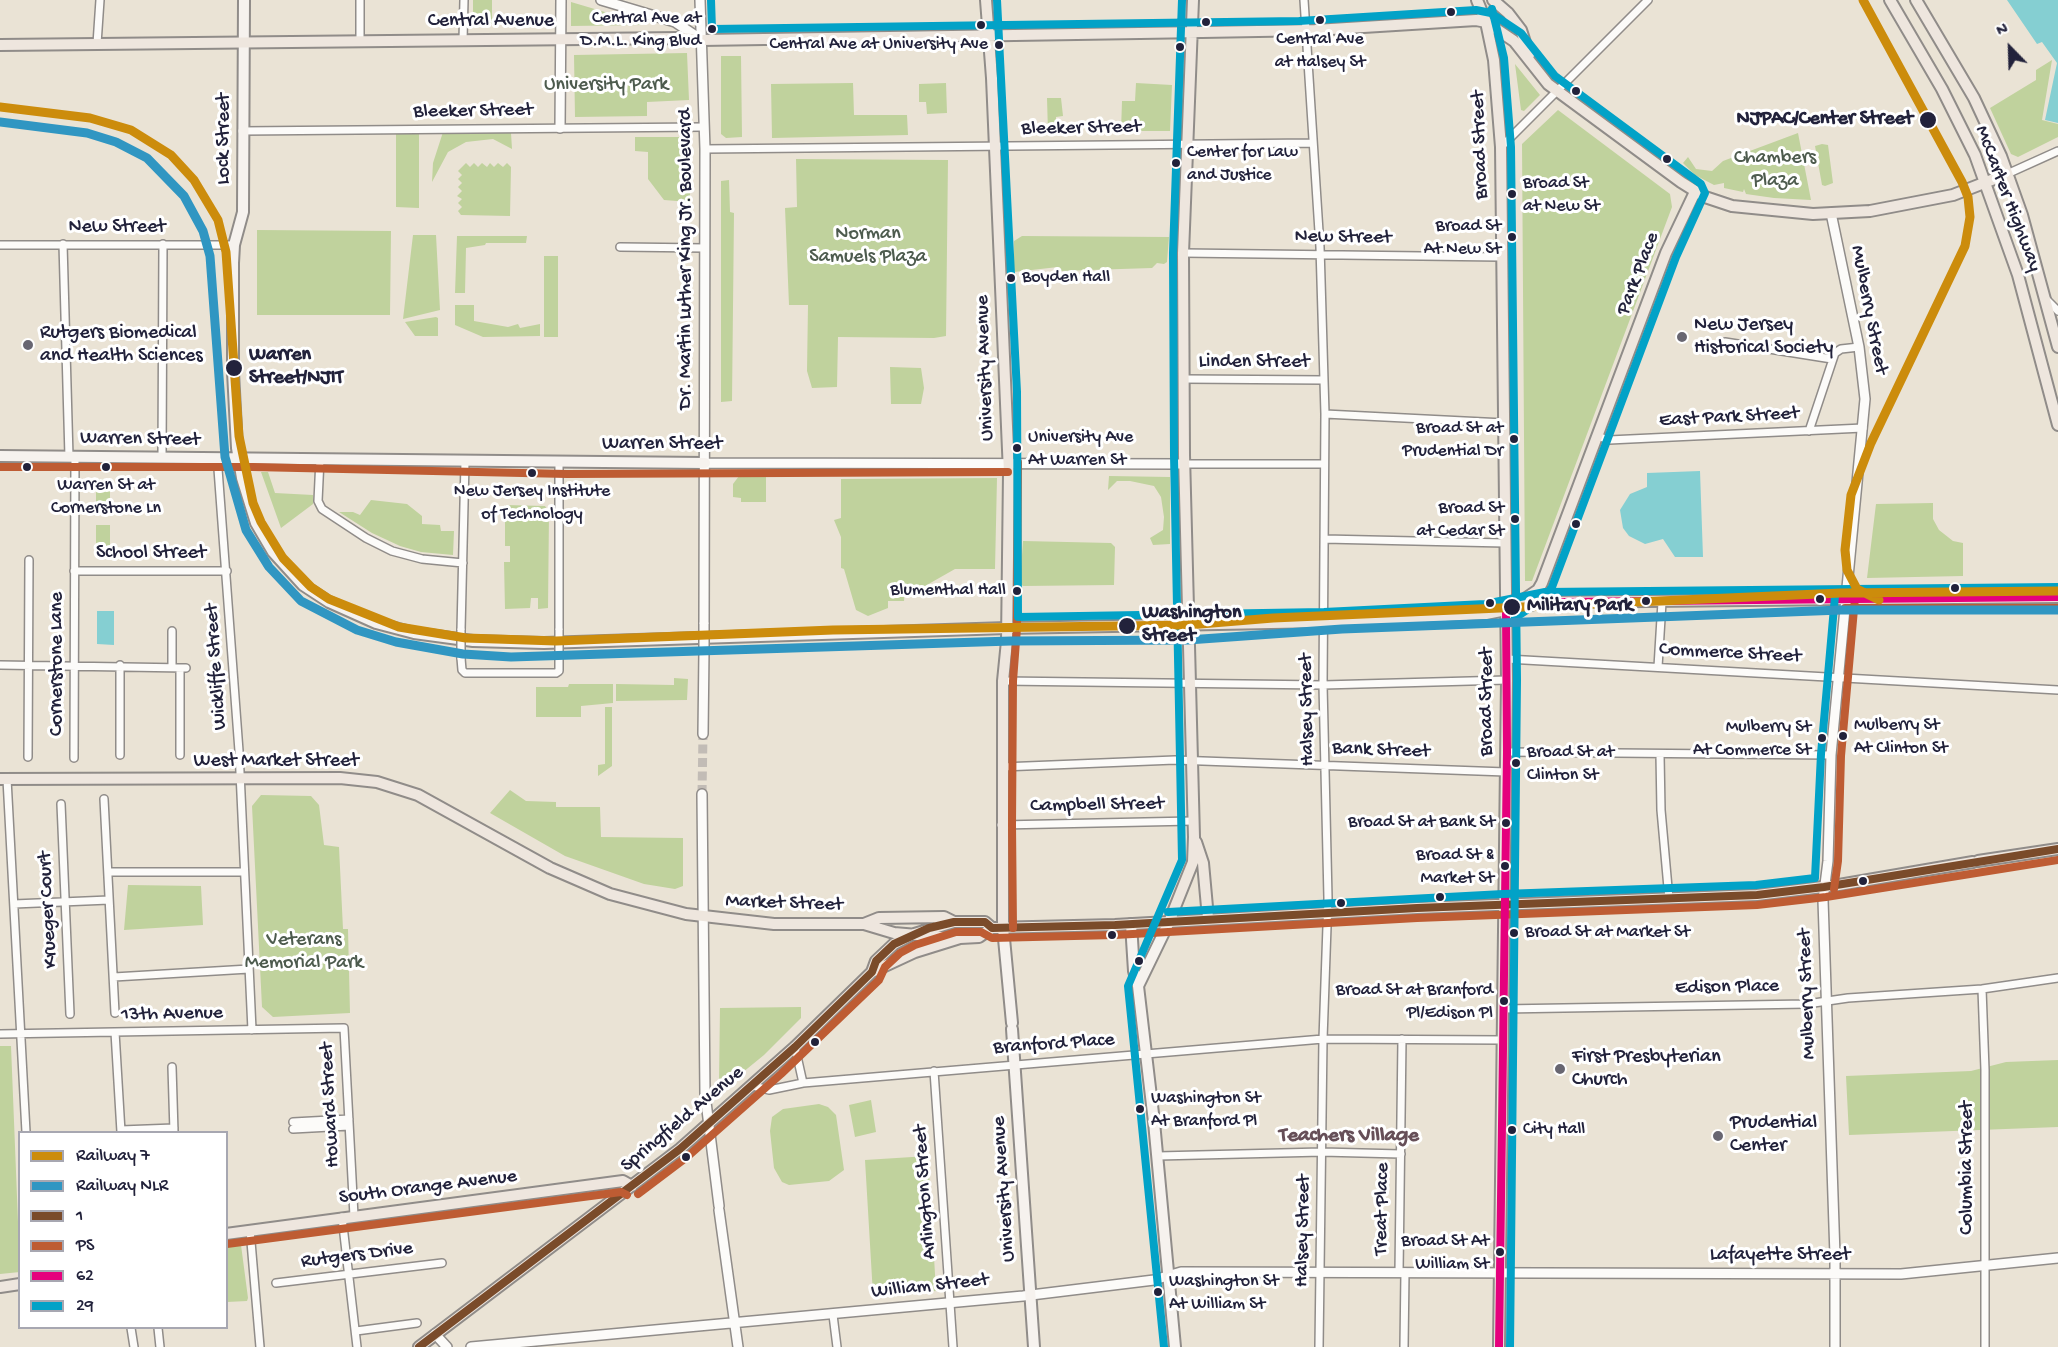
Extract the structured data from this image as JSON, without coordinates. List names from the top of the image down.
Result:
{
  "streets": {
    "main road": [
      "Central Avenue",
      "Lock Street",
      "Broad Street",
      "McCarter Highway",
      "Park Place",
      "University Avenue",
      "Warren Street",
      "West Market Street",
      "Market Street",
      "Springfield Avenue",
      "South Orange Avenue"
    ],
    "street": [
      "Bleeker Street",
      "New Street",
      "Dr. Martin Luther King Jr. Boulevard",
      "Mulberry Street",
      "Linden Street",
      "East Park Street",
      "School Street",
      "Commerce Street",
      "Cornerstone Lane",
      "Wickliffe Street",
      "Halsey Street",
      "Bank Street",
      "Campbell Street",
      "Krueger Court",
      "Edison Place",
      "13th Avenue",
      "Branford Place",
      "Howard Street",
      "Columbia Street",
      "Arlington Street",
      "Treat Place",
      "Rutgers Drive",
      "Lafayette Street",
      "William Street"
    ]
  },
  "crossings": [
    ["Central Avenue", "Lock Street"],
    ["Central Avenue", "Broad Street"],
    ["Central Avenue", "Dr. Martin Luther King Jr. Boulevard"],
    ["Central Avenue", "University Avenue"],
    ["Central Avenue", "Halsey Street"],
    ["Bleeker Street", "Lock Street"],
    ["Bleeker Street", "Dr. Martin Luther King Jr. Boulevard"],
    ["Bleeker Street", "University Avenue"],
    ["Bleeker Street", "Halsey Street"],
    ["Lock Street", "New Street"],
    ["Lock Street", "University Avenue"],
    ["Lock Street", "Warren Street"],
    ["Lock Street", "Wickliffe Street"],
    ["Broad Street", "New Street"],
    ["Broad Street", "Park Place"],
    ["Broad Street", "Commerce Street"],
    ["Broad Street", "Bank Street"],
    ["Broad Street", "Market Street"],
    ["Broad Street", "Edison Place"],
    ["Broad Street", "Branford Place"],
    ["Broad Street", "Lafayette Street"],
    ["Broad Street", "William Street"],
    ["New Street", "Cornerstone Lane"],
    ["New Street", "Halsey Street"],
    ["Dr. Martin Luther King Jr. Boulevard", "Warren Street"],
    ["Park Place", "East Park Street"],
    ["Mulberry Street", "East Park Street"],
    ["Mulberry Street", "Commerce Street"],
    ["Mulberry Street", "Market Street"],
    ["Mulberry Street", "Edison Place"],
    ["Mulberry Street", "Lafayette Street"],
    ["Linden Street", "Halsey Street"],
    ["University Avenue", "Warren Street"],
    ["University Avenue", "Bank Street"],
    ["University Avenue", "Campbell Street"],
    ["University Avenue", "Market Street"],
    ["University Avenue", "Branford Place"],
    ["University Avenue", "Springfield Avenue"],
    ["University Avenue", "William Street"],
    ["Warren Street", "Cornerstone Lane"],
    ["Warren Street", "Wickliffe Street"],
    ["Warren Street", "Halsey Street"],
    ["School Street", "Cornerstone Lane"],
    ["School Street", "Wickliffe Street"],
    ["Wickliffe Street", "West Market Street"],
    ["Wickliffe Street", "13th Avenue"],
    ["Halsey Street", "Bank Street"],
    ["Halsey Street", "Market Street"],
    ["Halsey Street", "Branford Place"],
    ["Halsey Street", "William Street"],
    ["West Market Street", "Market Street"],
    ["Market Street", "Springfield Avenue"],
    ["Edison Place", "Columbia Street"],
    ["13th Avenue", "Howard Street"],
    ["Branford Place", "Springfield Avenue"],
    ["Branford Place", "Arlington Street"],
    ["Branford Place", "Treat Place"],
    ["Howard Street", "South Orange Avenue"],
    ["Springfield Avenue", "South Orange Avenue"],
    ["Columbia Street", "Lafayette Street"],
    ["Arlington Street", "William Street"],
    ["Treat Place", "William Street"],
    ["Lafayette Street", "William Street"]
  ],
  "districts": ["Teachers Village"],
  "parks": [
    "University Park",
    "Chambers Plaza",
    "Norman Samuels Plaza",
    "Veterans Memorial Park"
  ],
  "places": [
    "Central Ave at Halsey St",
    "Central Ave at D.M.L. King Blvd",
    "Central Ave at University Ave",
    "NJPAC/Center Street",
    "Center for Law and Justice",
    "Broad St at New St",
    "Broad St At New St",
    "Boyden Hall",
    "New Jersey Historical Society",
    "Rutgers Biomedical and Health Sciences",
    "Warren Street/NJIT",
    "Broad St at Prudential Dr",
    "University Ave At Warren St",
    "Warren St at Cornerstone Ln",
    "New Jersey Institute of Technology",
    "Broad St at Cedar St",
    "Blumenthal Hall",
    "Military Park",
    "Washington Street",
    "Mulberry St At Clinton St",
    "Mulberry St At Commerce St",
    "Broad St at Clinton St",
    "Broad St at Bank St",
    "Broad St & Market St",
    "Broad St at Market St",
    "Broad St at Branford Pl/Edison Pl",
    "First Presbyterian Church",
    "Washington St At Branford Pl",
    "City Hall",
    "Prudential Center",
    "Broad St At William St",
    "Washington St At William St"
  ],
  "lines": [
    "rail line 7",
    "transit line 29",
    "rail line NLR",
    "transit line PS",
    "transit line 62",
    "transit line 1"
  ],
  "legend": [
    "Railway 7",
    "Railway NLR",
    "1",
    "PS",
    "62",
    "29"
  ],
  "north": "top left"
}
